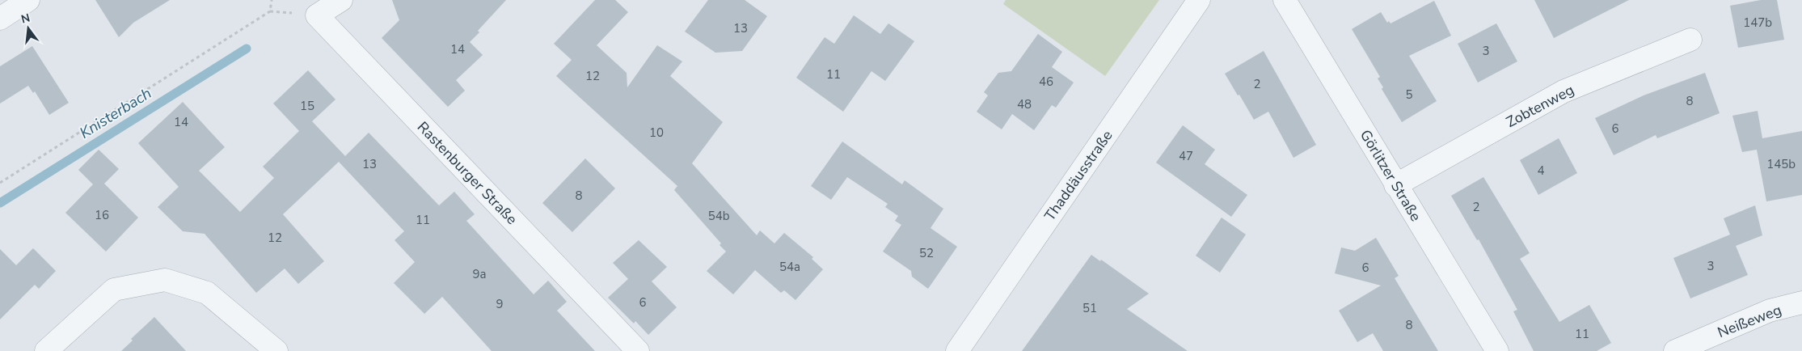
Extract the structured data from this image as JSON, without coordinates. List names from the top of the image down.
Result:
{
  "streets": {
    "street": [
      "Zobtenweg",
      "Rastenburger Straße",
      "Thaddäusstraße",
      "Görlitzer Straße",
      "Neißeweg"
    ]
  },
  "crossings": [
    ["Zobtenweg", "Görlitzer Straße"]
  ],
  "water": ["Knisterbach"],
  "house_numbers": [
    "147b",
    "13",
    "14",
    "3",
    "11",
    "12",
    "46",
    "2",
    "5",
    "8",
    "48",
    "15",
    "14",
    "6",
    "10",
    "47",
    "13",
    "145b",
    "4",
    "8",
    "2",
    "16",
    "54b",
    "11",
    "12",
    "52",
    "3",
    "54a",
    "6",
    "9a",
    "6",
    "9",
    "51",
    "8",
    "11"
  ],
  "north": "top"
}
